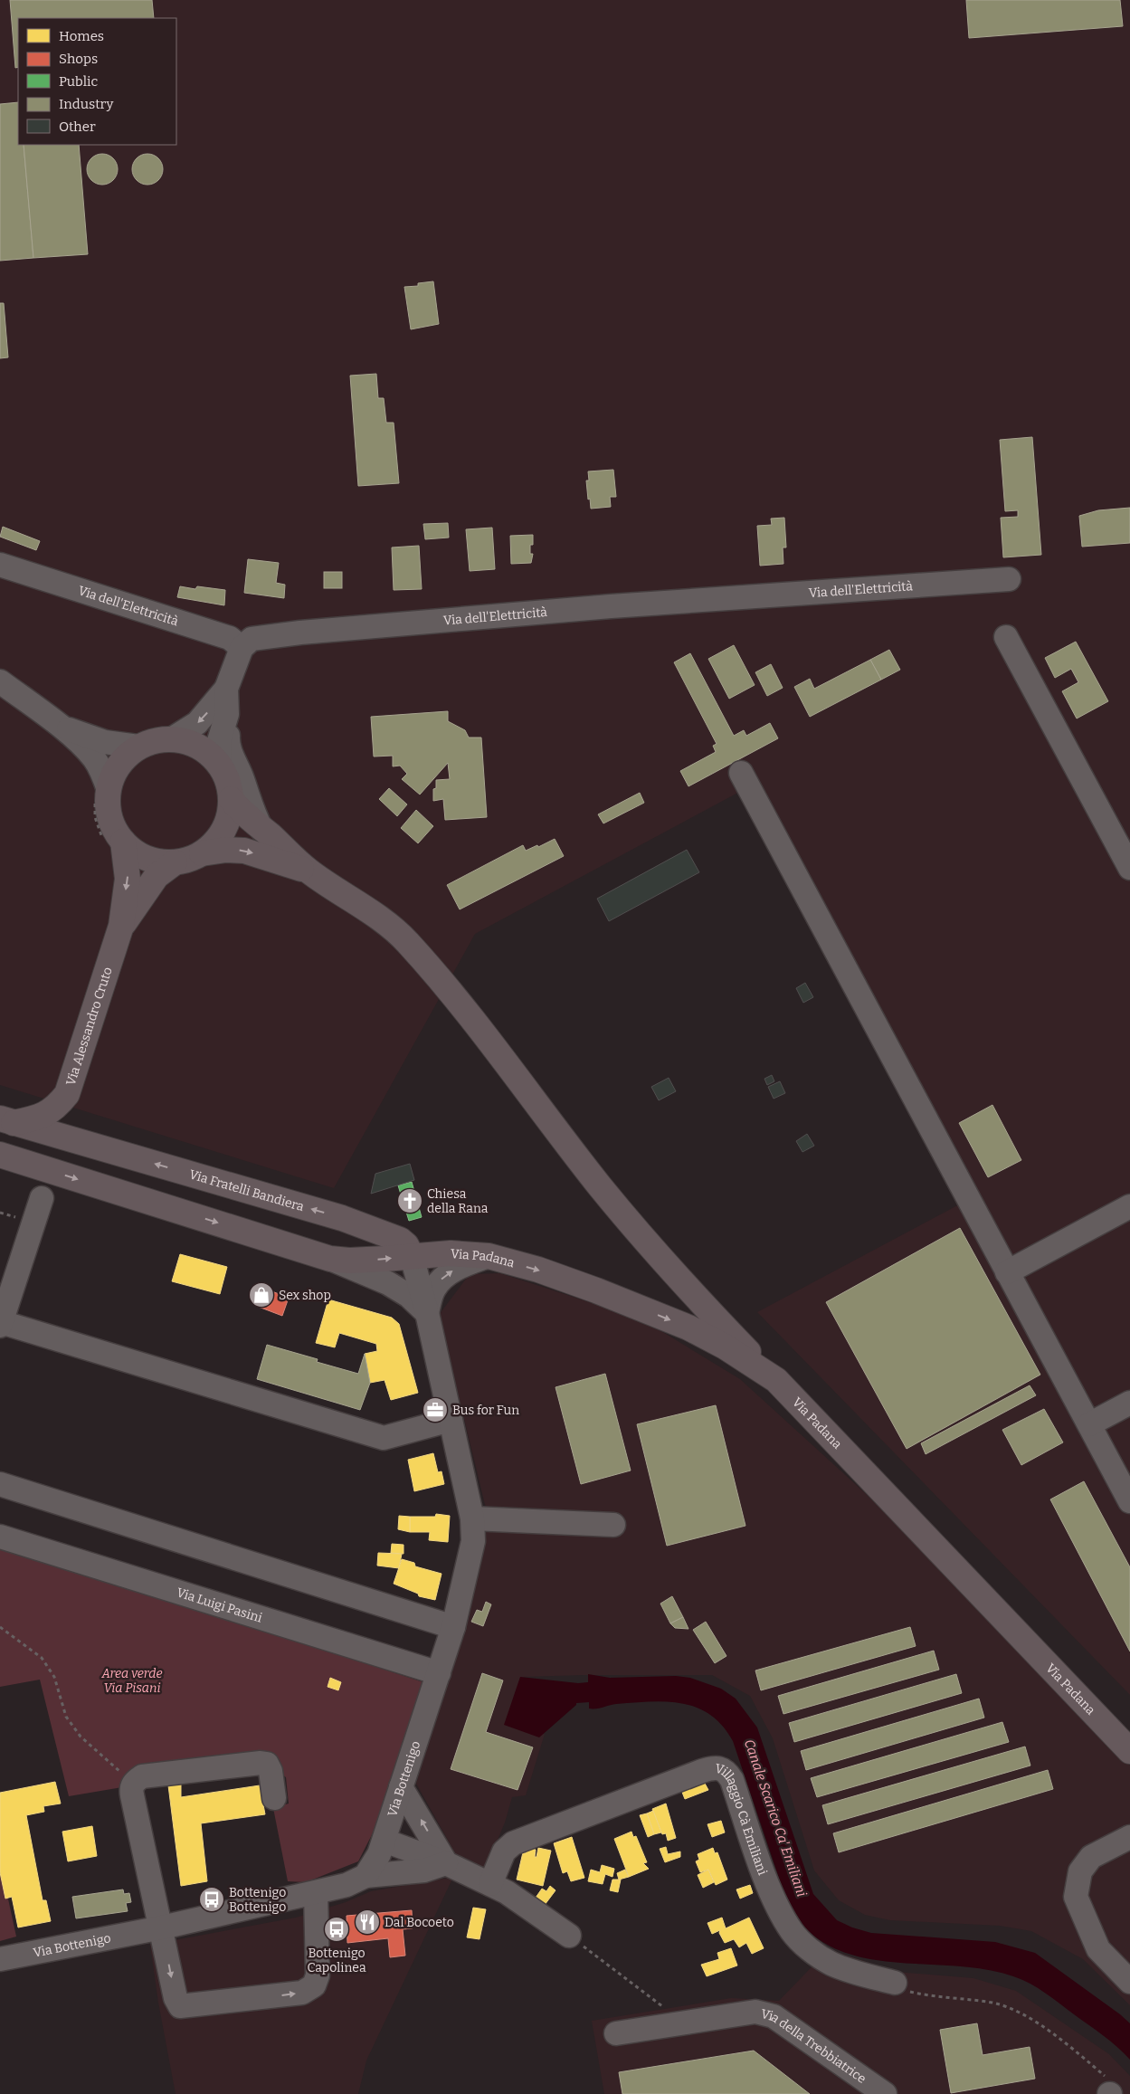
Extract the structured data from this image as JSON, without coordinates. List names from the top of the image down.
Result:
{
  "streets": {
    "main road": ["Via Alessandro Cruto", "Via Fratelli Bandiera", "Via Padana"],
    "street": [
      "Via dell'Elettricità",
      "Via Luigi Pasini",
      "Via Bottenigo",
      "Villaggio Cà Emiliani",
      "Via della Trebbiatrice"
    ]
  },
  "crossings": [
    ["Via Alessandro Cruto", "Via Fratelli Bandiera"],
    ["Via Fratelli Bandiera", "Via Padana"],
    ["Via Fratelli Bandiera", "Via Bottenigo"],
    ["Via Luigi Pasini", "Via Bottenigo"]
  ],
  "water": ["Canale Scarico Ca' Emiliani"],
  "parks": ["Area verde Via Pisani"],
  "places": {
    "church": ["Chiesa della Rana"],
    "shop": ["Sex shop"],
    "office": ["Bus for Fun"],
    "bus stop": ["Bottenigo Bottenigo", "Bottenigo Capolinea"],
    "restaurant": ["Dal Bocoeto"]
  },
  "legend": [
    "Homes",
    "Shops",
    "Public",
    "Industry",
    "Other"
  ]
}
